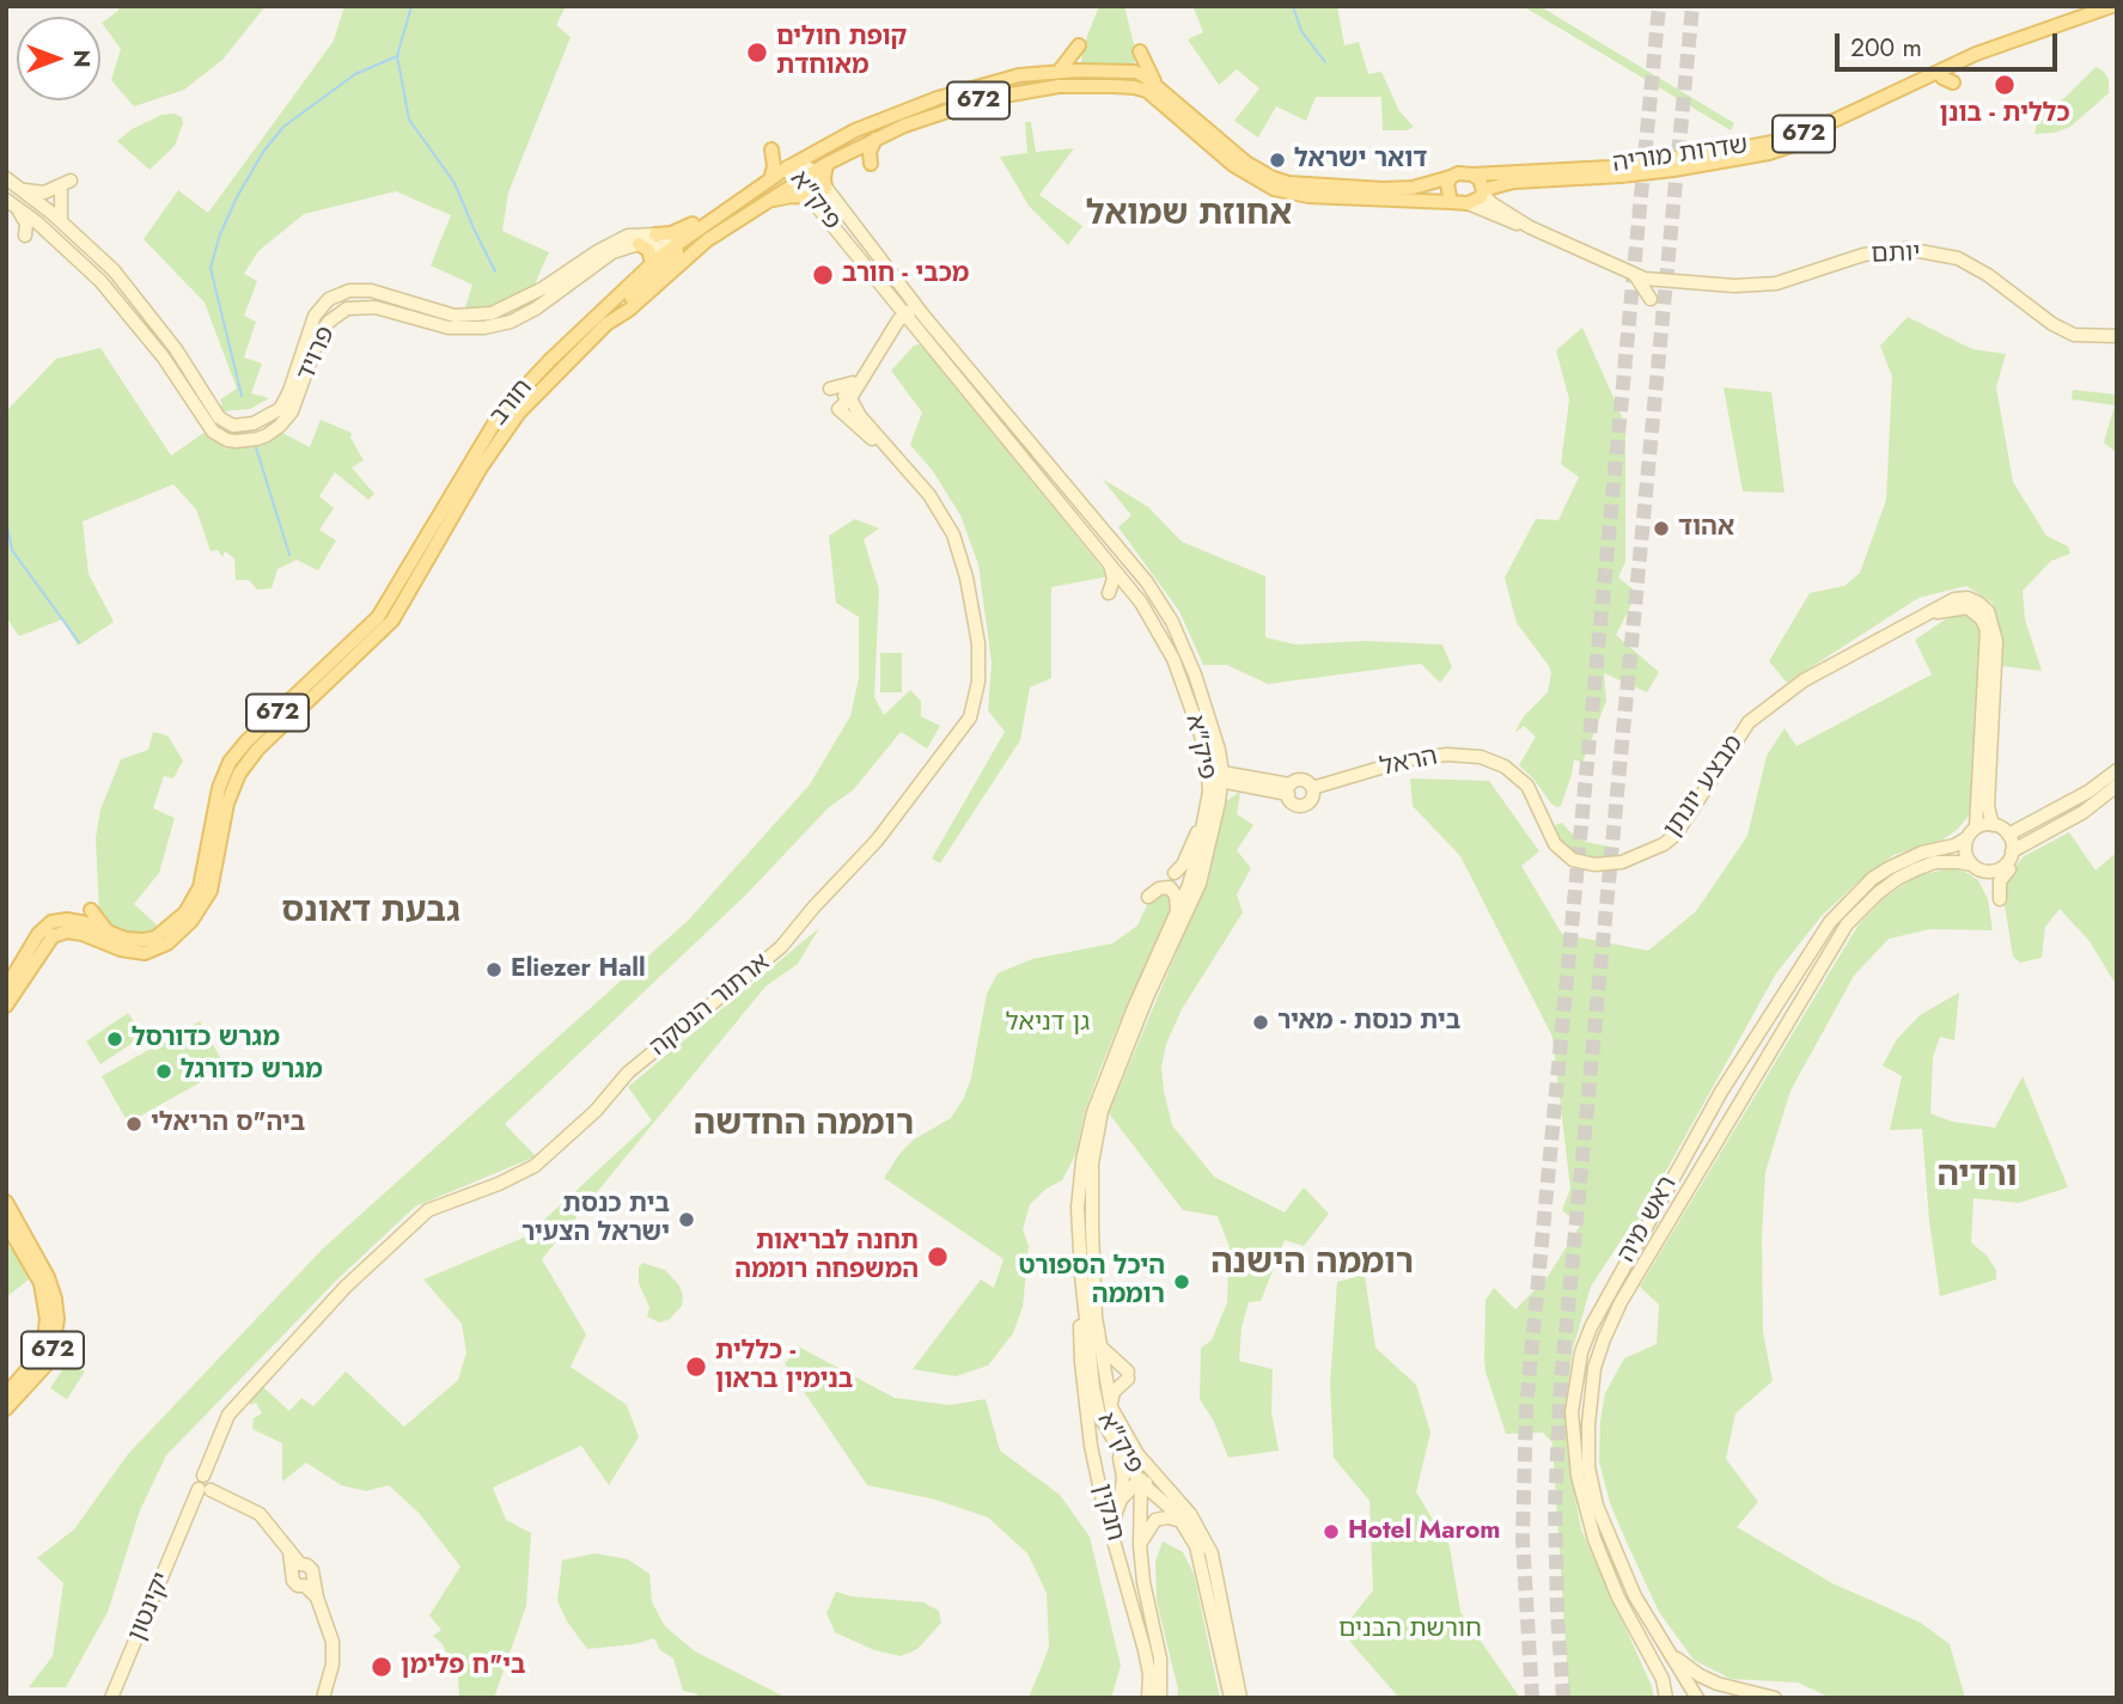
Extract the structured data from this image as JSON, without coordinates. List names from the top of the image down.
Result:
{
  "streets": {
    "main road": ["672", "שדרות מוריה", "חורב"],
    "street": [
      "פיק\"א",
      "יותם",
      "פרויד",
      "הראל",
      "מבצע יונתן",
      "ארתור הנטקה",
      "ראש מיה",
      "חנקין",
      "יקינטון"
    ]
  },
  "crossings": [
    ["672", "שדרות מוריה"],
    ["672", "יותם"],
    ["672", "חורב"],
    ["שדרות מוריה", "יותם"],
    ["שדרות מוריה", "חורב"],
    ["פיק\"א", "חורב"],
    ["פיק\"א", "חנקין"],
    ["יותם", "חורב"],
    ["הראל", "מבצע יונתן"],
    ["מבצע יונתן", "ראש מיה"],
    ["ארתור הנטקה", "יקינטון"]
  ],
  "districts": [
    "אחוזת שמואל",
    "גבעת דאונס",
    "רוממה החדשה",
    "ורדיה",
    "רוממה הישנה"
  ],
  "parks": ["גן דניאל", "חורשת הבנים"],
  "places": [
    "קופת חולים מאוחדת",
    "כללית - בונן",
    "דואר ישראל",
    "מכבי - חורב",
    "אהוד",
    "Eliezer Hall",
    "בית כנסת - מאיר",
    "מגרש כדורסל",
    "מגרש כדורגל",
    "ביה\"ס הריאלי",
    "בית כנסת ישראל הצעיר",
    "תחנה לבריאות המשפחה רוממה",
    "היכל הספורט רוממה",
    "כללית - בנימין בראון",
    "Hotel Marom",
    "בי\"ח פלימן"
  ],
  "scale_bar": "200 m",
  "north": "right"
}
